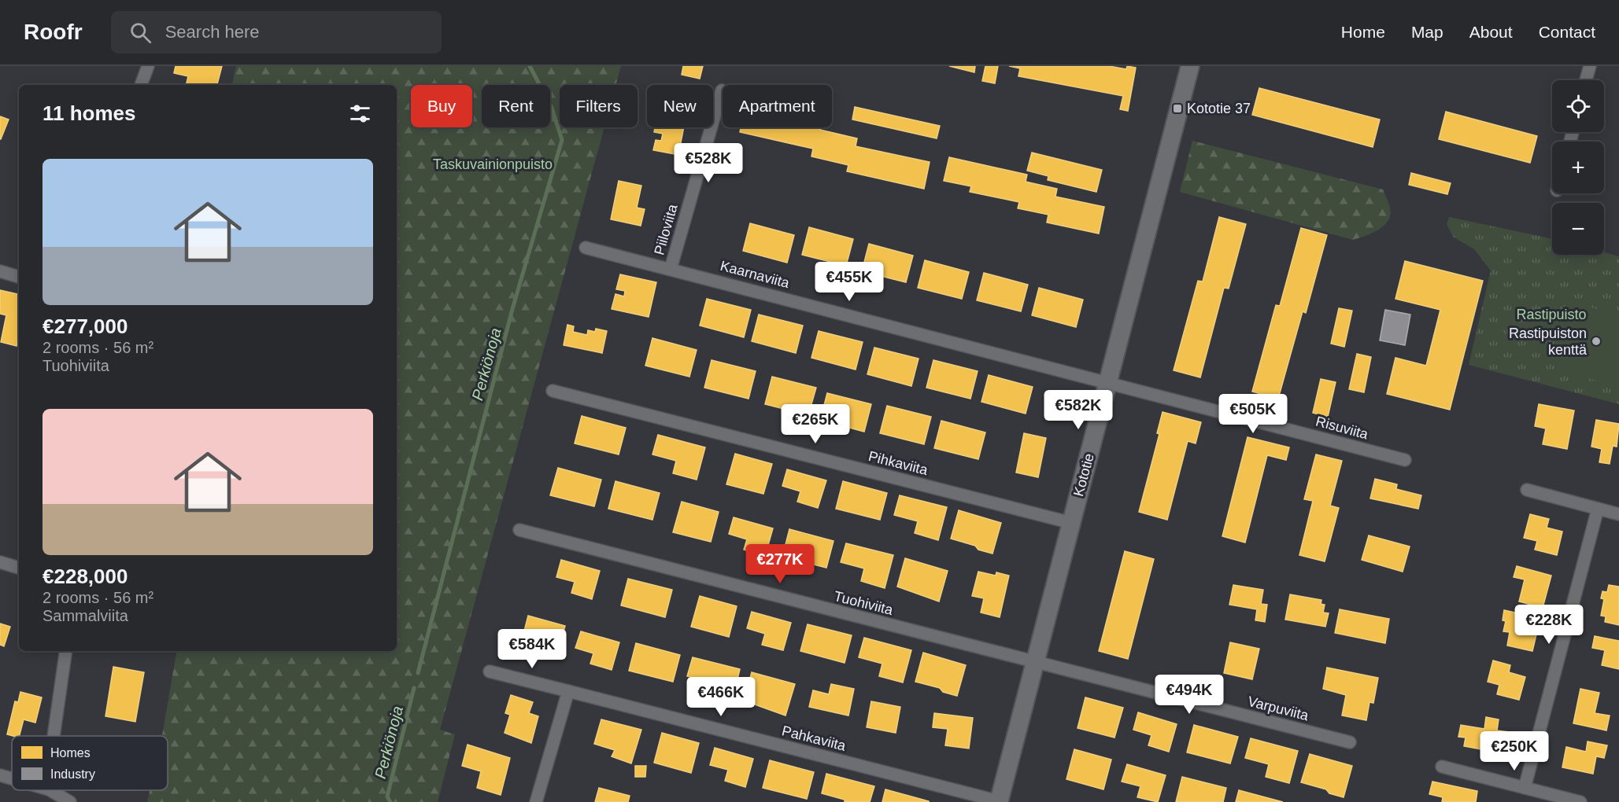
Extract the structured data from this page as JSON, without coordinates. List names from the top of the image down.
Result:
{
  "streets": {
    "street": [
      "Piiloviita",
      "Kaarnaviita",
      "Risuviita",
      "Pihkaviita",
      "Kototie",
      "Tuohiviita",
      "Varpuviita",
      "Pahkaviita"
    ]
  },
  "crossings": [
    ["Piiloviita", "Kaarnaviita"],
    ["Kaarnaviita", "Risuviita"],
    ["Kaarnaviita", "Kototie"],
    ["Risuviita", "Kototie"],
    ["Pihkaviita", "Kototie"],
    ["Kototie", "Tuohiviita"],
    ["Kototie", "Varpuviita"],
    ["Kototie", "Pahkaviita"],
    ["Tuohiviita", "Varpuviita"]
  ],
  "water": ["Perkiönoja"],
  "parks": ["Taskuvainionpuisto", "Rastipuisto"],
  "places": {
    "transit": ["Kototie 37"],
    "other": ["Rastipuiston kenttä"]
  },
  "legend": ["Homes", "Industry"],
  "page": {
    "header": "Roofr",
    "search": "Search here",
    "nav": [
      "Home",
      "Map",
      "About",
      "Contact"
    ],
    "map_buttons": ["+", "−"],
    "chip": [
      "Buy",
      "Rent",
      "Filters",
      "New",
      "Apartment"
    ],
    "heading": "11 homes",
    "list": [
      {
        "name": "€277,000",
        "note": "2 rooms · 56 m² · Tuohiviita"
      },
      {
        "name": "€228,000",
        "note": "2 rooms · 56 m² · Sammalviita"
      }
    ],
    "price": [
      "€528K",
      "€455K",
      "€582K",
      "€505K",
      "€265K",
      "€277K",
      "€228K",
      "€584K",
      "€494K",
      "€466K",
      "€250K"
    ]
  }
}
